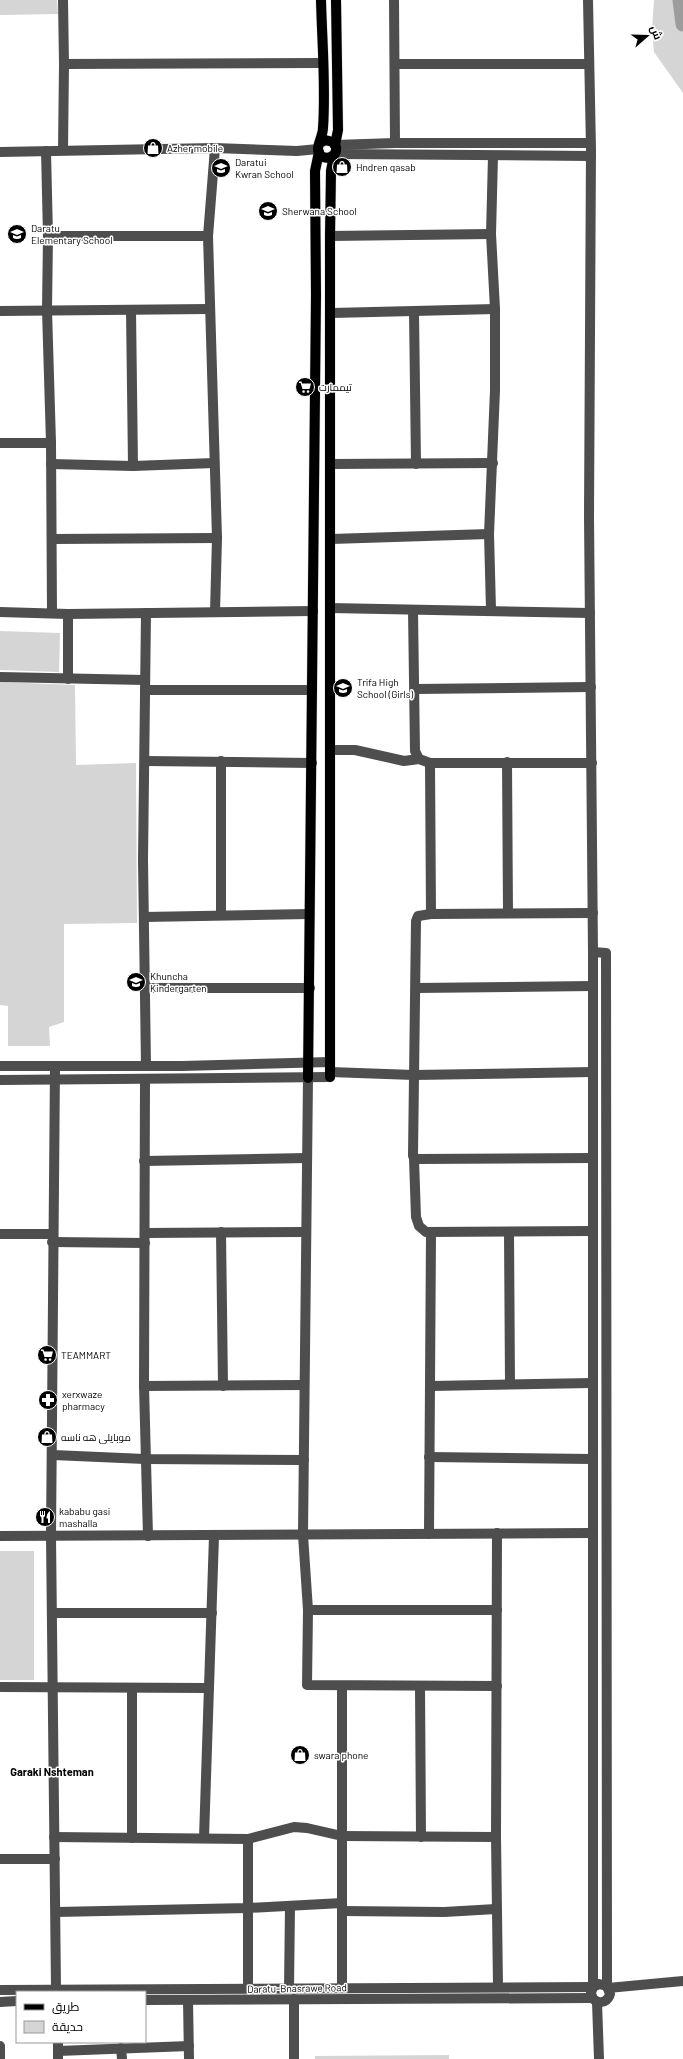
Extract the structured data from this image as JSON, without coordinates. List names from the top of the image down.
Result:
{
  "streets": {
    "street": ["Daratu-Bnasrawe Road"]
  },
  "districts": ["Garaki Nshteman"],
  "places": {
    "shop": [
      "Azher mobile",
      "Hndren qasab",
      "موبایلی هه ناسه",
      "swara phone"
    ],
    "school or university": [
      "Daratui Kwran School",
      "Sherwana School",
      "Daratu Elementary School",
      "Trifa High School (Girls)",
      "Khuncha Kindergarten"
    ],
    "supermarket": ["تیممارت", "TEAMMART"],
    "pharmacy": ["xerxwaze pharmacy"],
    "restaurant": ["kababu gasi mashalla"]
  },
  "legend": ["طريق", "حديقة"],
  "north": "right"
}
